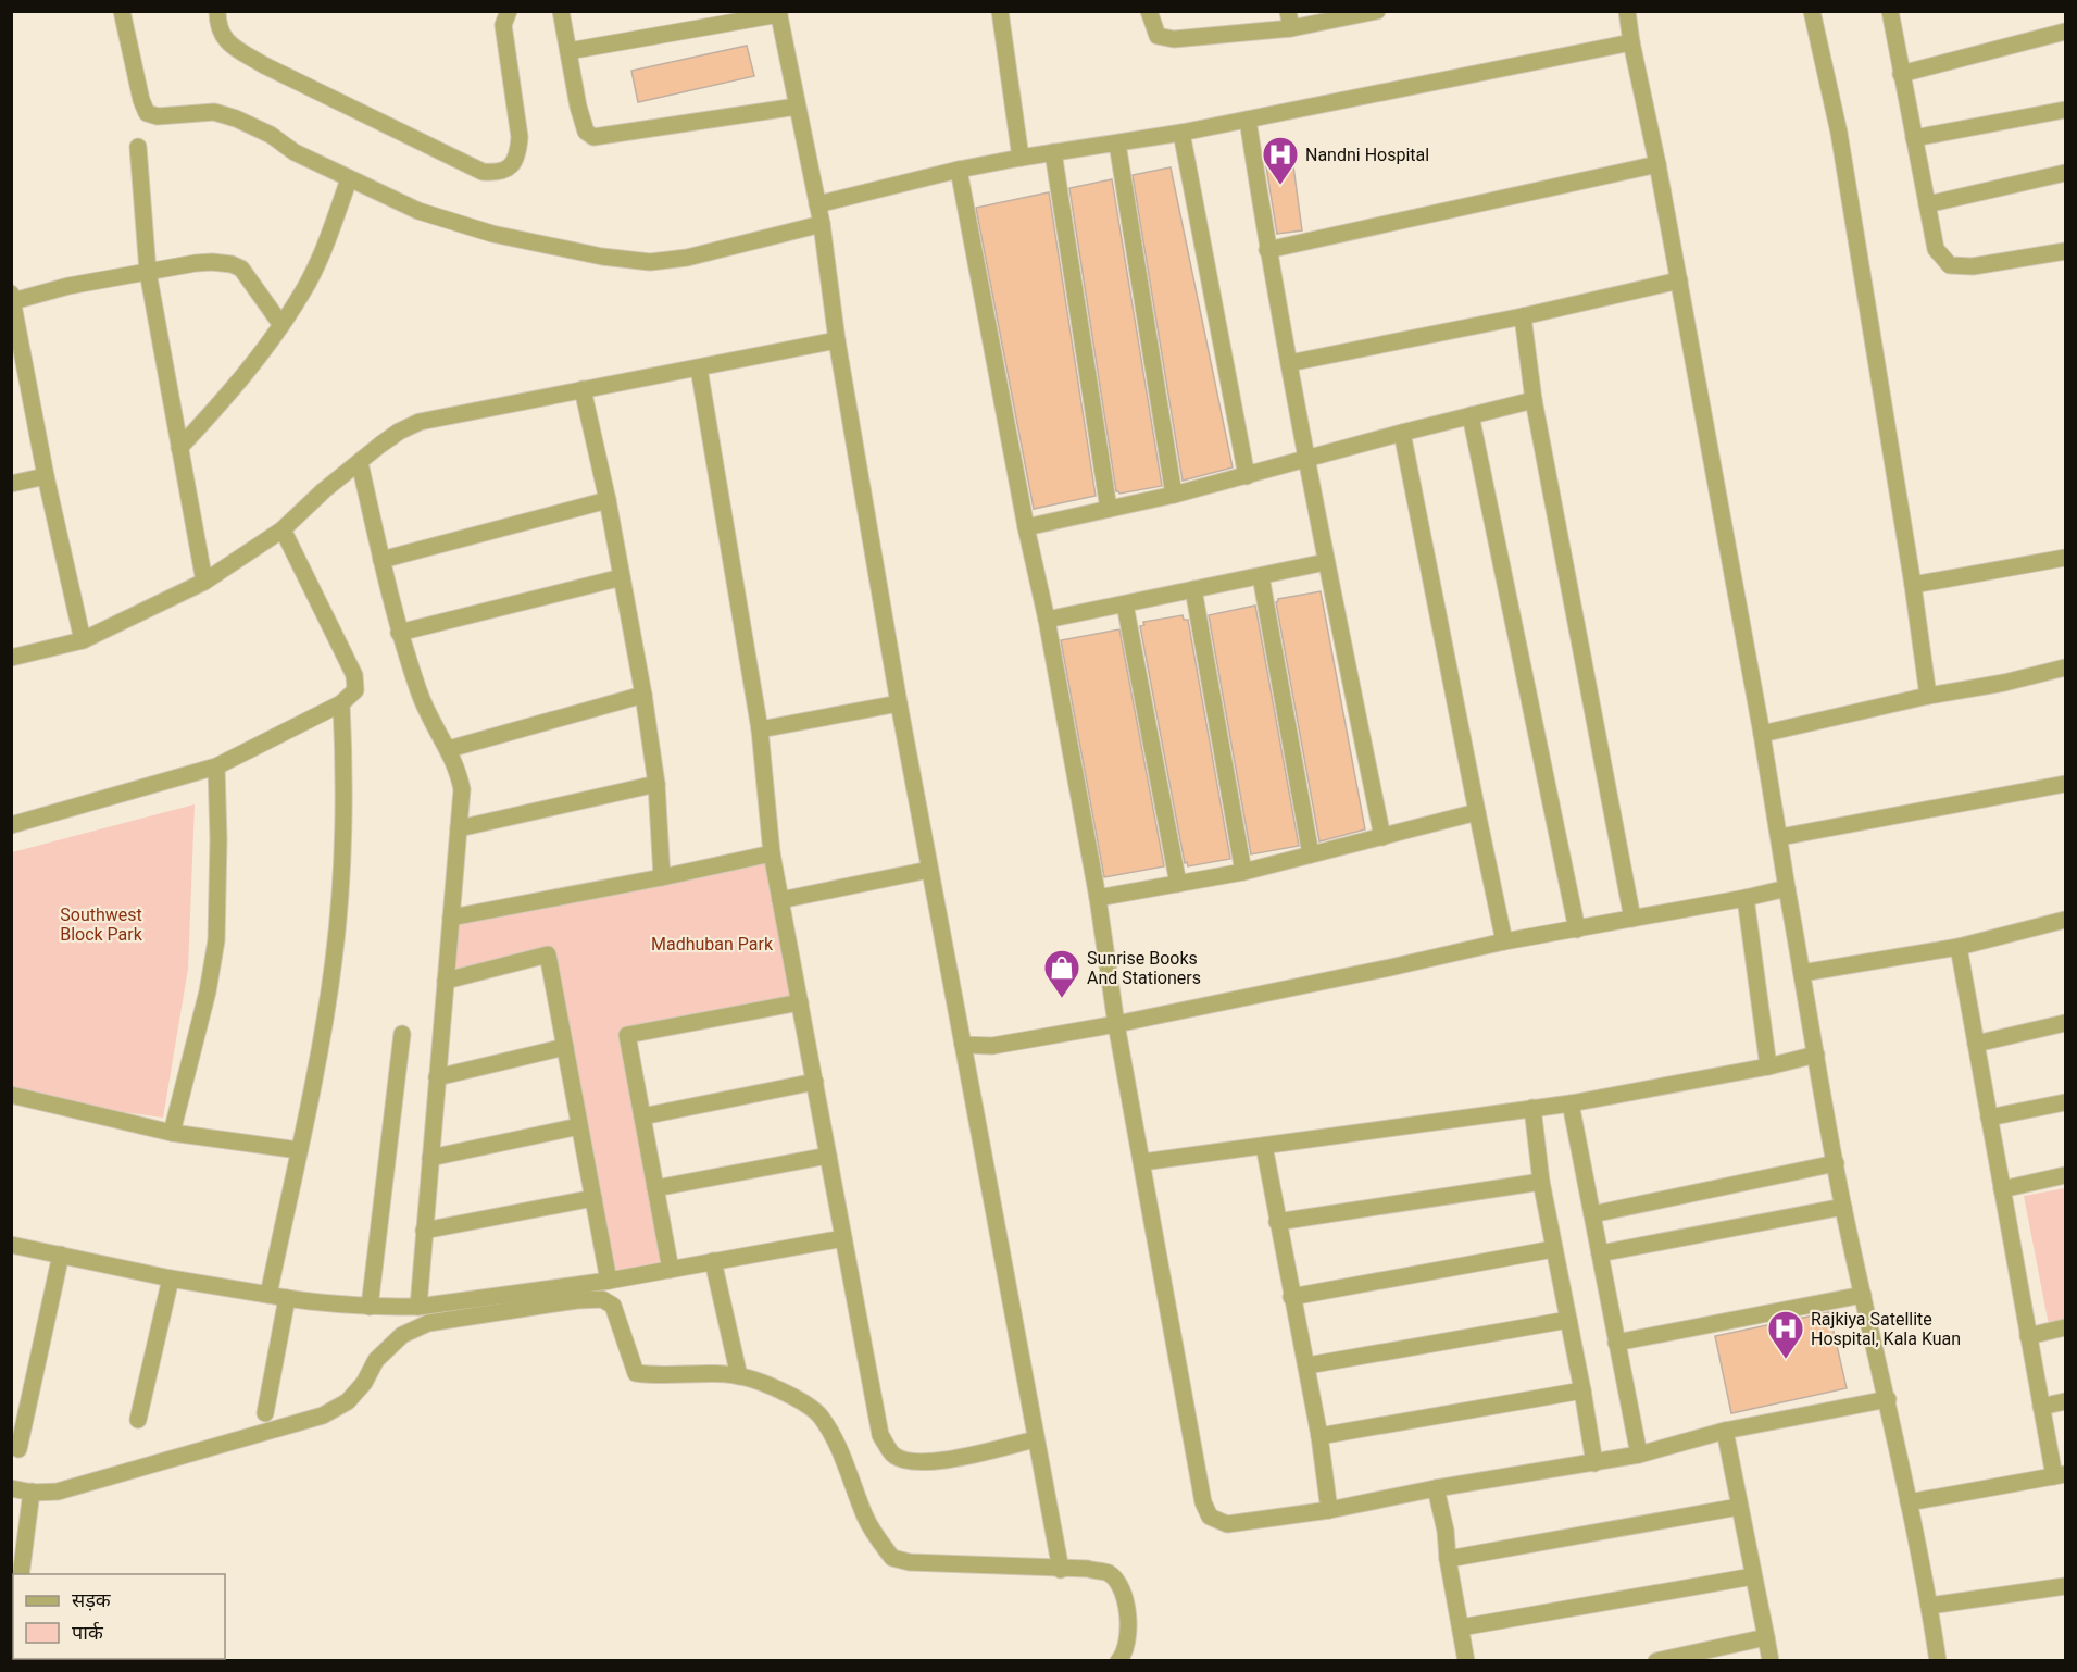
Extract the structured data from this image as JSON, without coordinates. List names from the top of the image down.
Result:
{
  "parks": ["Southwest Block Park", "Madhuban Park"],
  "places": {
    "hospital": ["Nandni Hospital", "Rajkiya Satellite Hospital, Kala Kuan"],
    "shop": ["Sunrise Books And Stationers"]
  },
  "legend": ["सड़क", "पार्क"]
}
